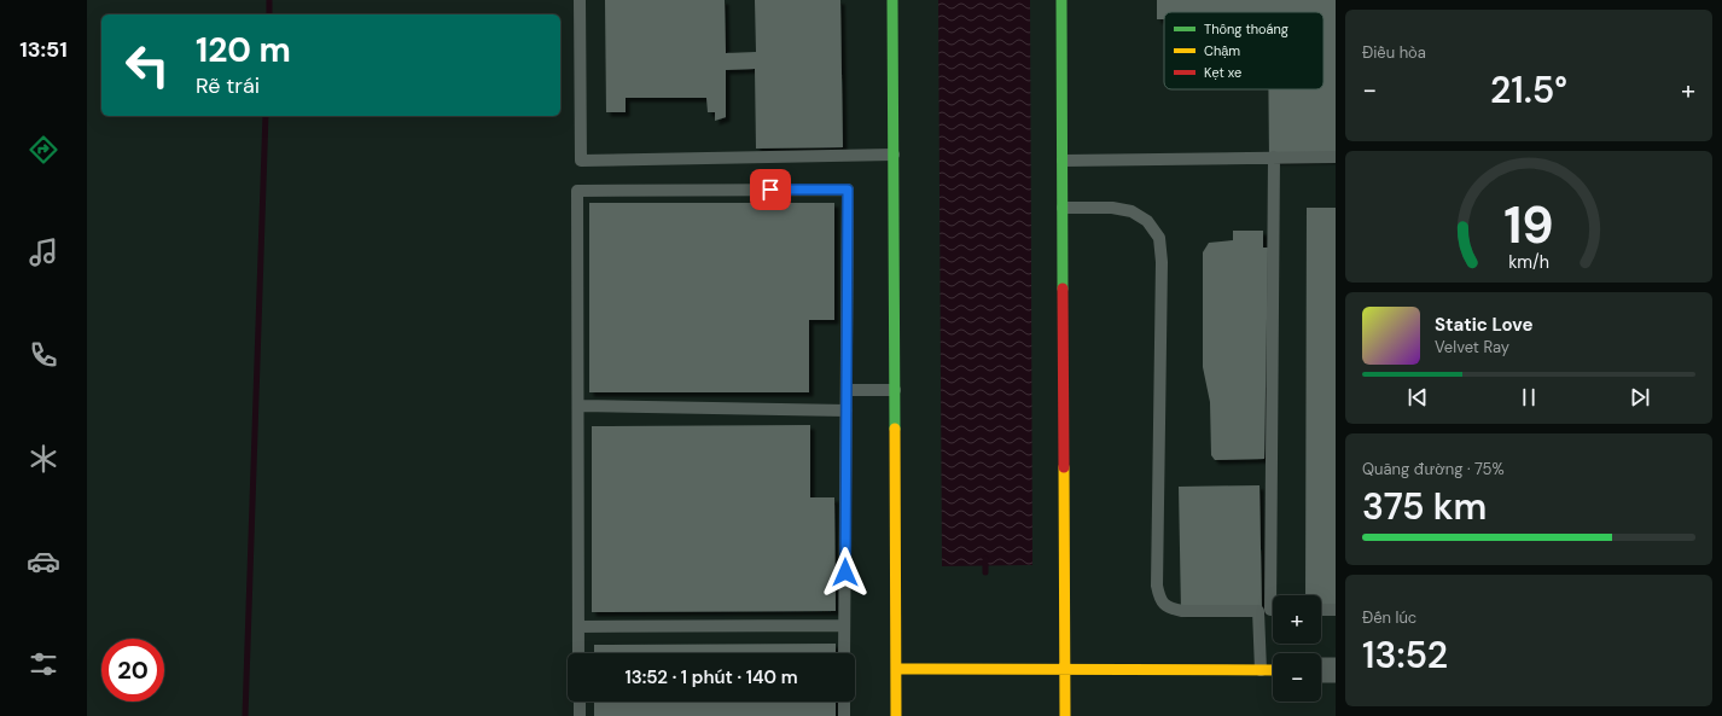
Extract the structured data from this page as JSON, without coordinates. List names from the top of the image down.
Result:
{
  "legend": ["Thông thoáng", "Chậm", "Kẹt xe"],
  "page": {
    "tabs": "13:51",
    "tile": [
      "Điều hòa",
      ["Quãng đường · 75%", "375 km"],
      ["Đến lúc", "13:52"]
    ],
    "turn": ["120 m", "Rẽ trái"],
    "heat": ["−", "21.5°", "+"],
    "song": ["Static Love", "Velvet Ray"],
    "map_buttons": ["+", "−"],
    "limit": "20",
    "trip": "13:52 · 1 phút · 140 m",
    "gauge": ["19", "km/h"]
  }
}
